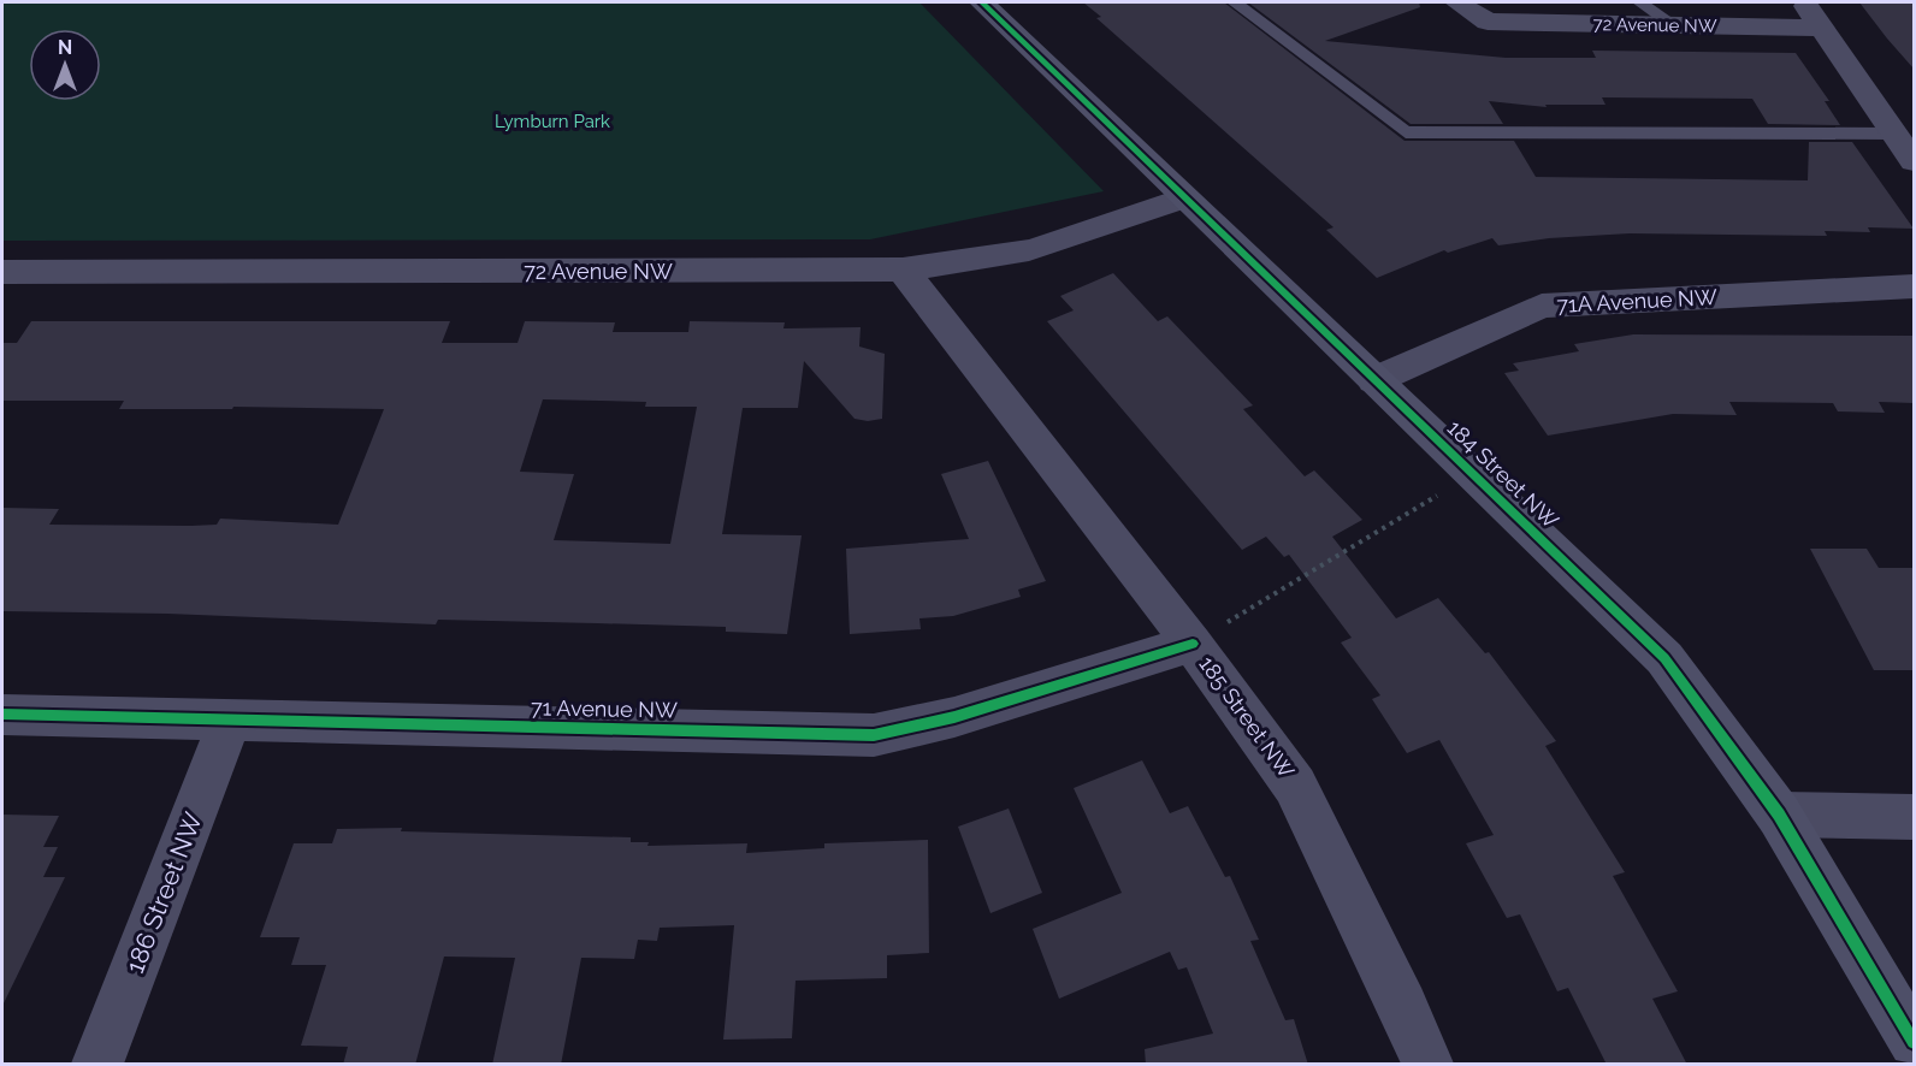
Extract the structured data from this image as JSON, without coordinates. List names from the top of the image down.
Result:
{
  "streets": {
    "street": [
      "72 Avenue NW",
      "71A Avenue NW",
      "184 Street NW",
      "71 Avenue NW",
      "185 Street NW",
      "186 Street NW"
    ]
  },
  "crossings": [
    ["72 Avenue NW", "184 Street NW"],
    ["72 Avenue NW", "185 Street NW"],
    ["71A Avenue NW", "184 Street NW"],
    ["71 Avenue NW", "185 Street NW"],
    ["71 Avenue NW", "186 Street NW"]
  ],
  "parks": ["Lymburn Park"],
  "north": "top"
}
